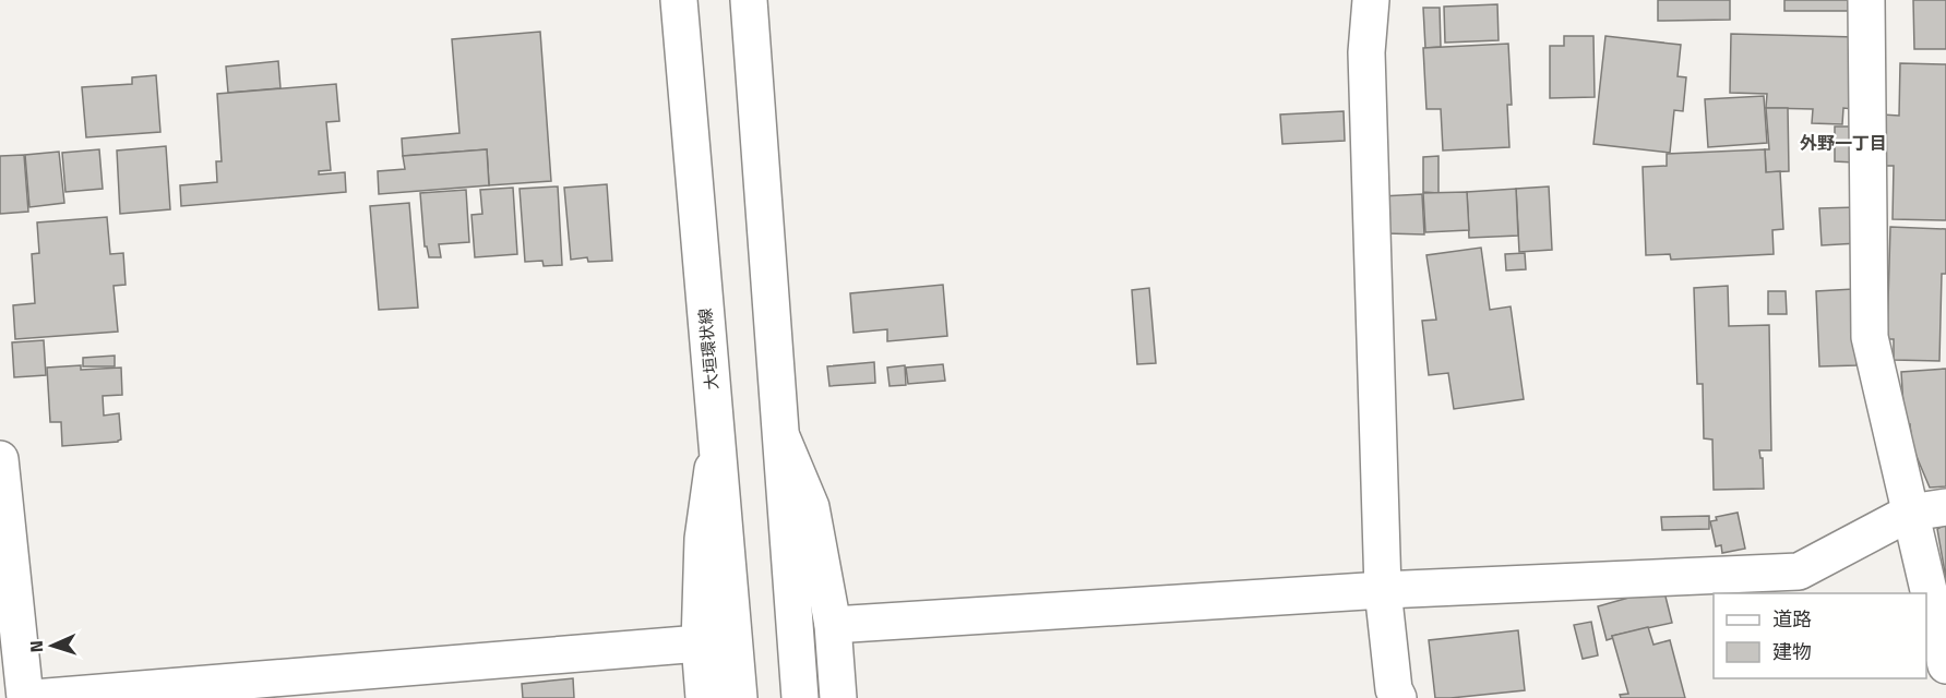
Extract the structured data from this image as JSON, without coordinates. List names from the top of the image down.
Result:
{
  "streets": {
    "street": ["大垣環状線"]
  },
  "districts": ["外野一丁目"],
  "legend": ["道路", "建物"],
  "north": "left"
}
